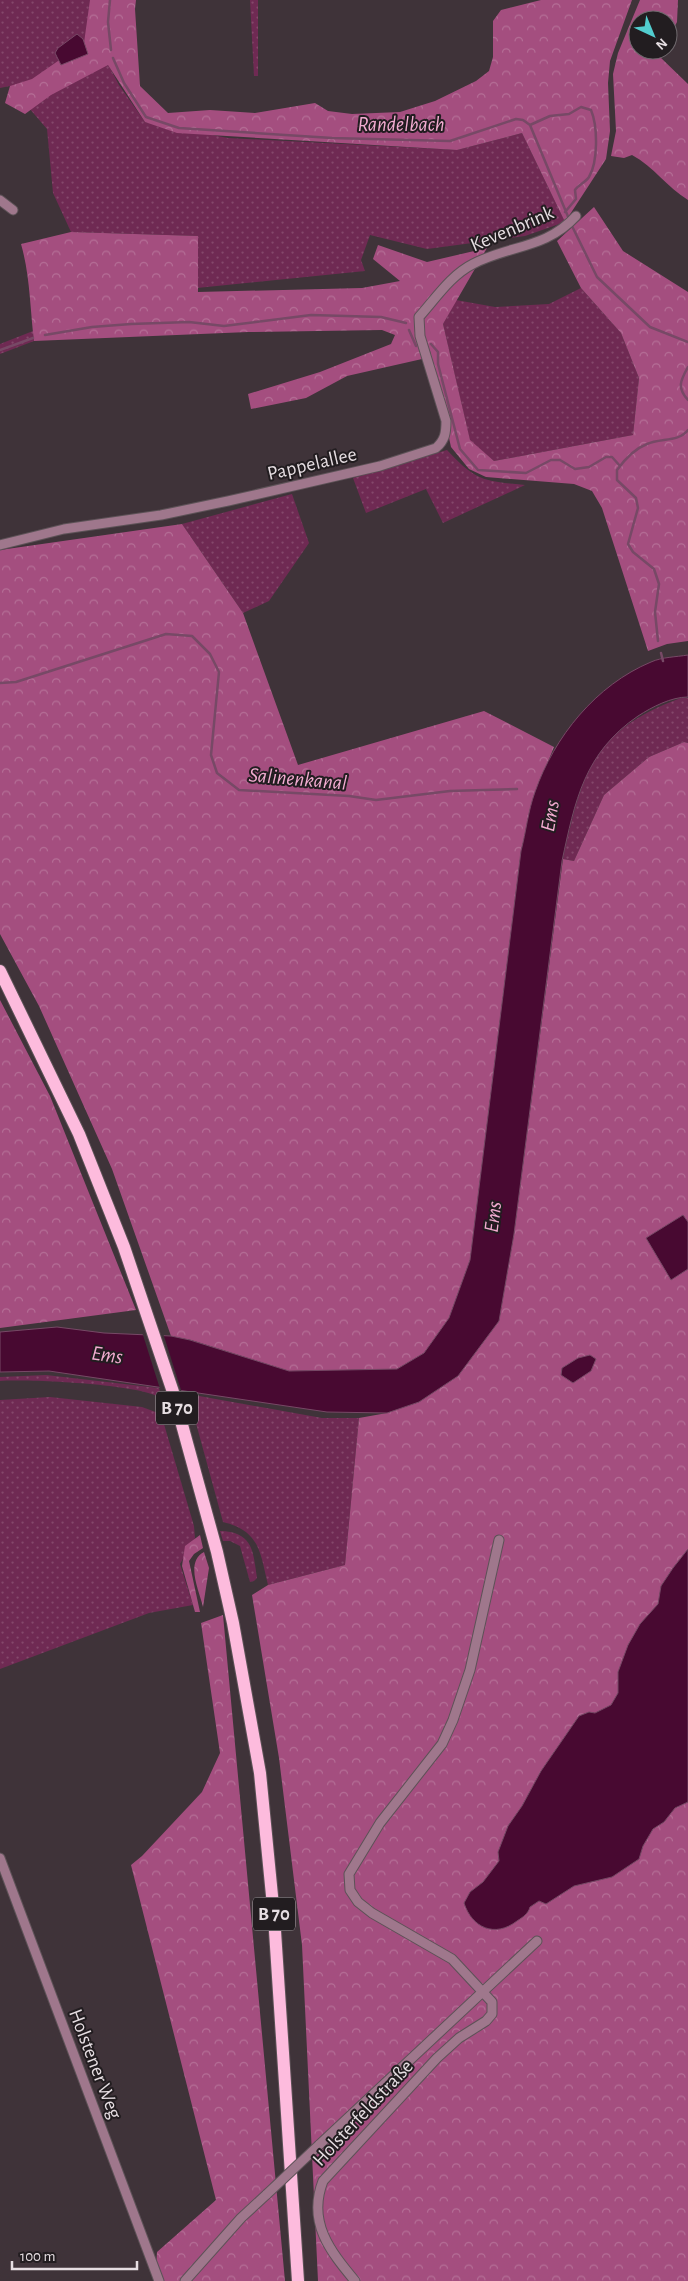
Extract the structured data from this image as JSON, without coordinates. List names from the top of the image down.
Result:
{
  "streets": {
    "main road": ["B 70"],
    "street": [
      "Kevenbrink",
      "Pappelallee",
      "Holstener Weg",
      "Holsterfeldstraße"
    ]
  },
  "crossings": [
    ["Kevenbrink", "Pappelallee"]
  ],
  "water": ["Randelbach", "Salinenkanal", "Ems"],
  "scale_bar": "100 m",
  "north": "bottom right"
}
